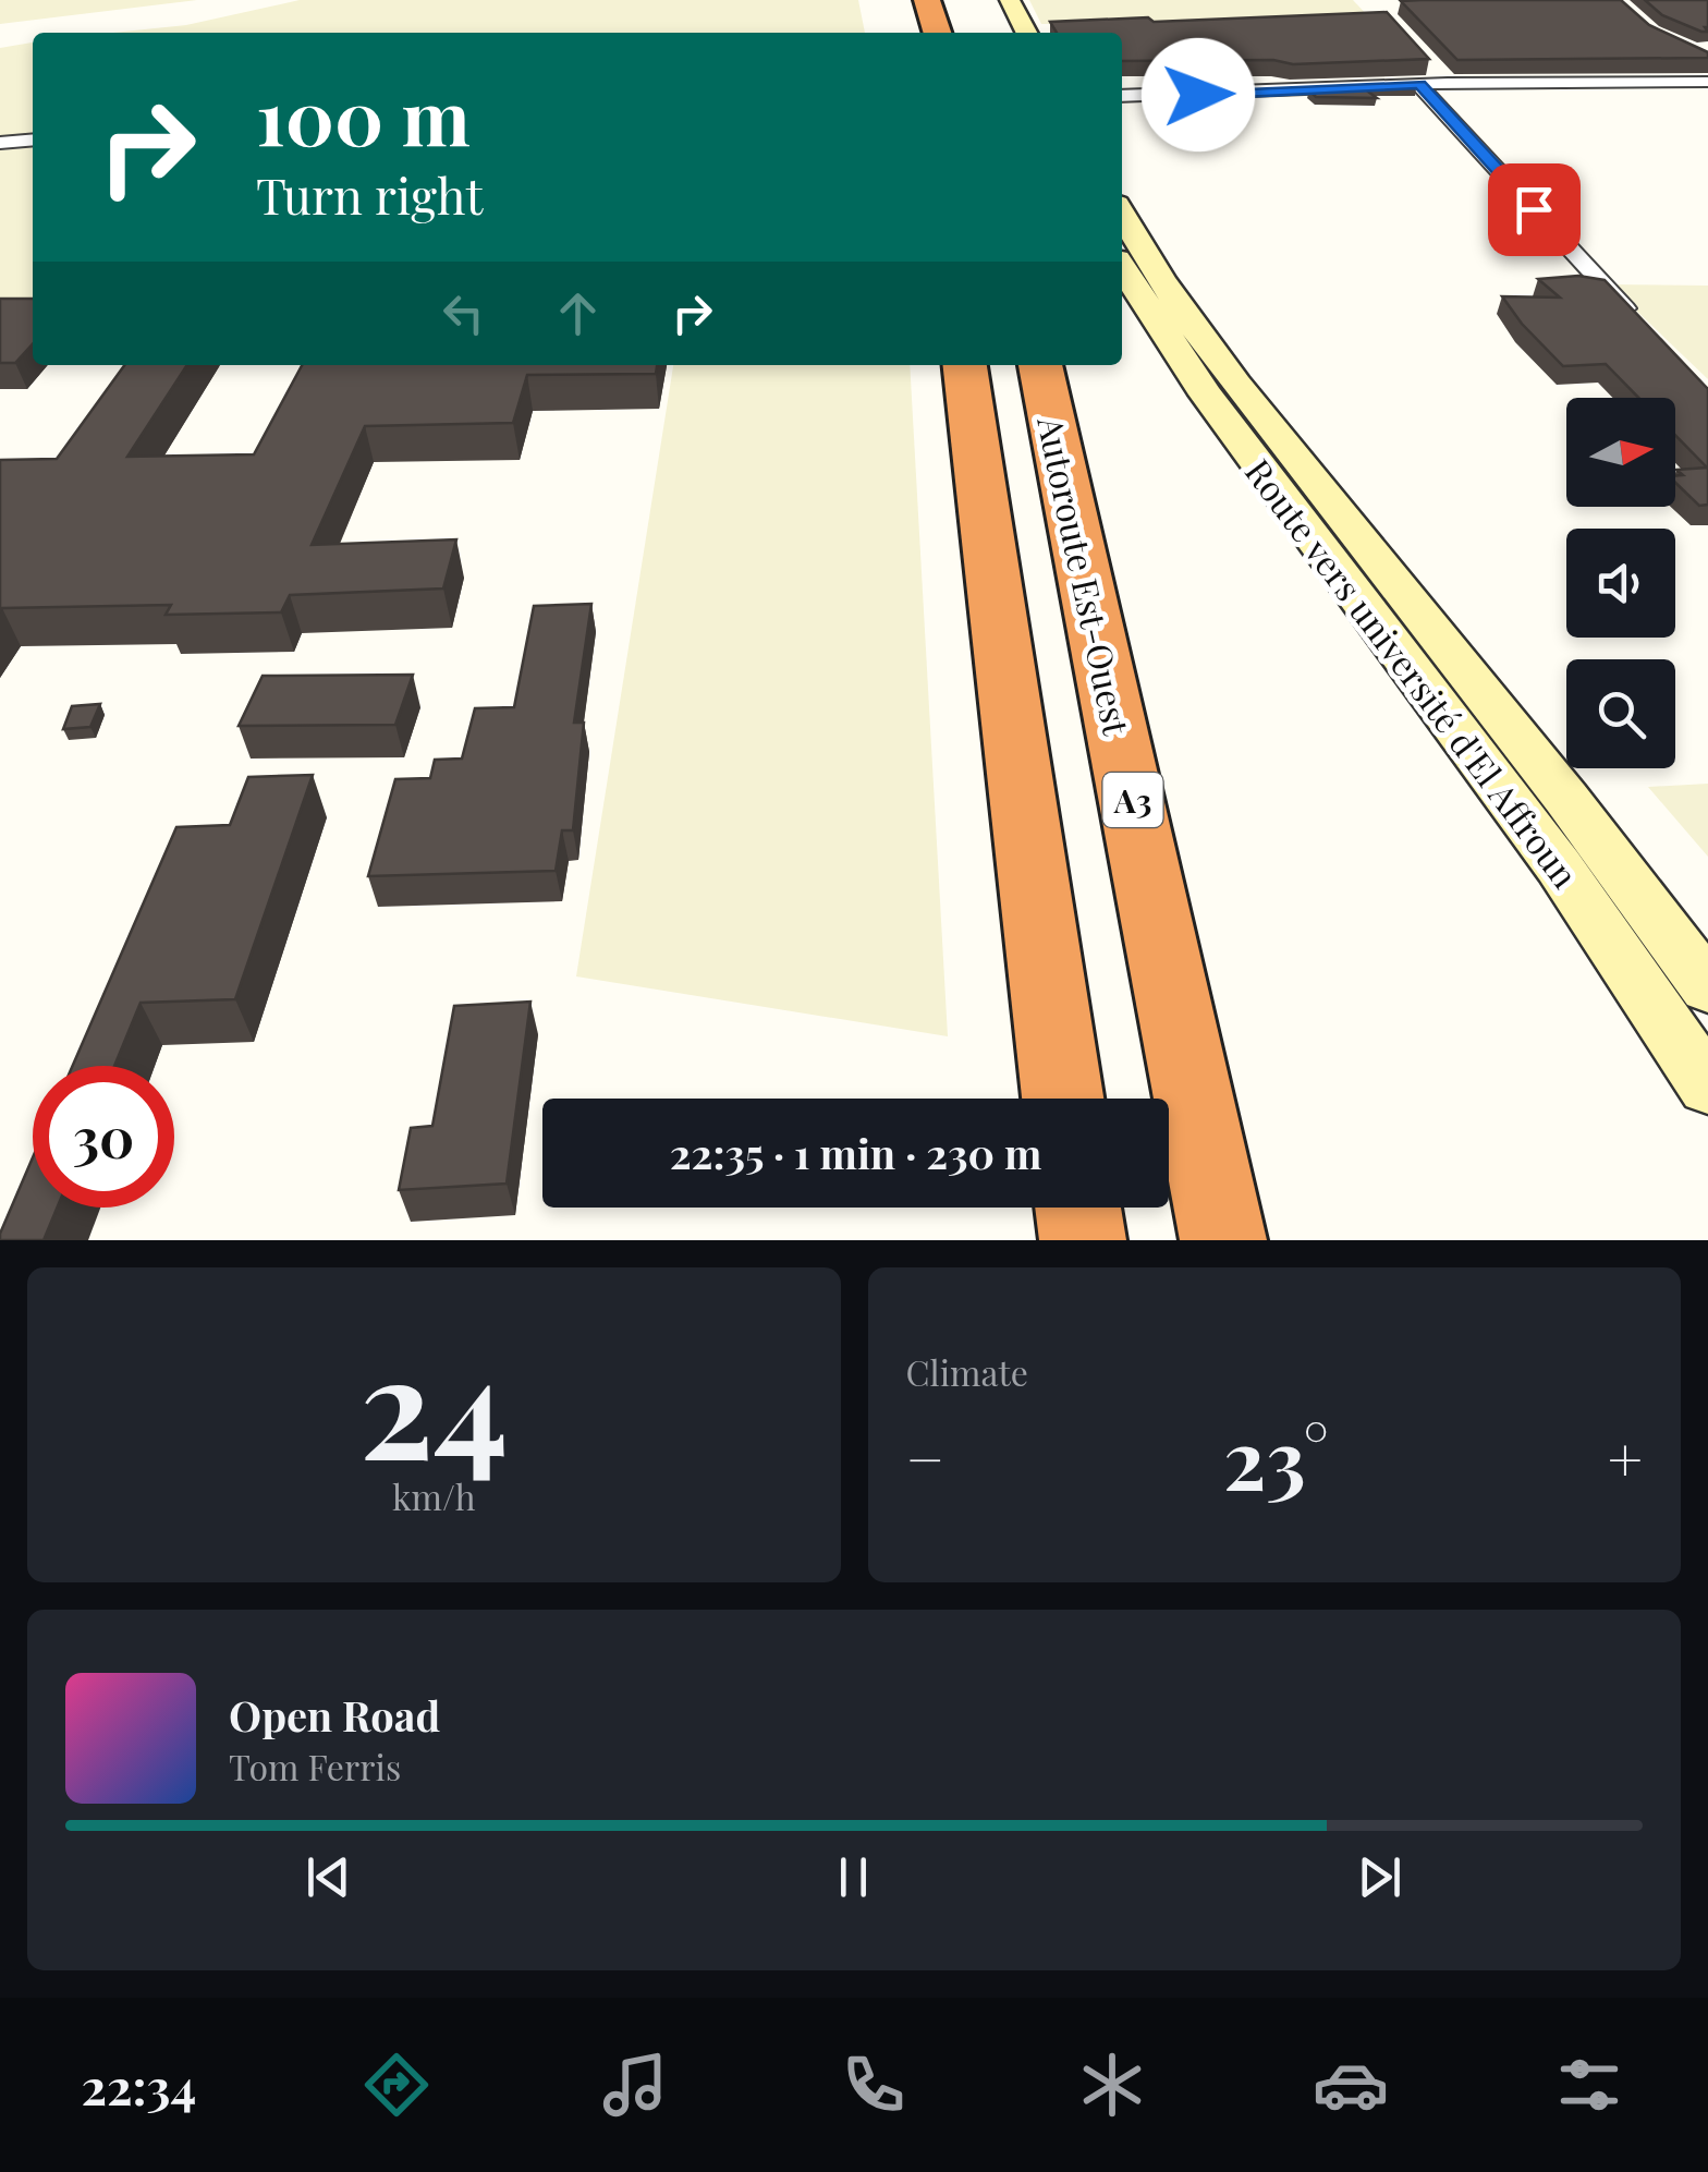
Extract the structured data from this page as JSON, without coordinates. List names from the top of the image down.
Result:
{
  "streets": {
    "highway": ["Autoroute Est-Ouest", "A3"],
    "main road": ["Route vers université d'El Affroun"]
  },
  "north": "right",
  "page": {
    "turn": ["100 m", "Turn right"],
    "limit": "30",
    "trip": "22:35 · 1 min · 230 m",
    "tile": [
      ["24", "km/h"],
      "Climate"
    ],
    "heat": ["−", "23°", "+"],
    "song": ["Open Road", "Tom Ferris"],
    "tabs": "22:34"
  }
}
